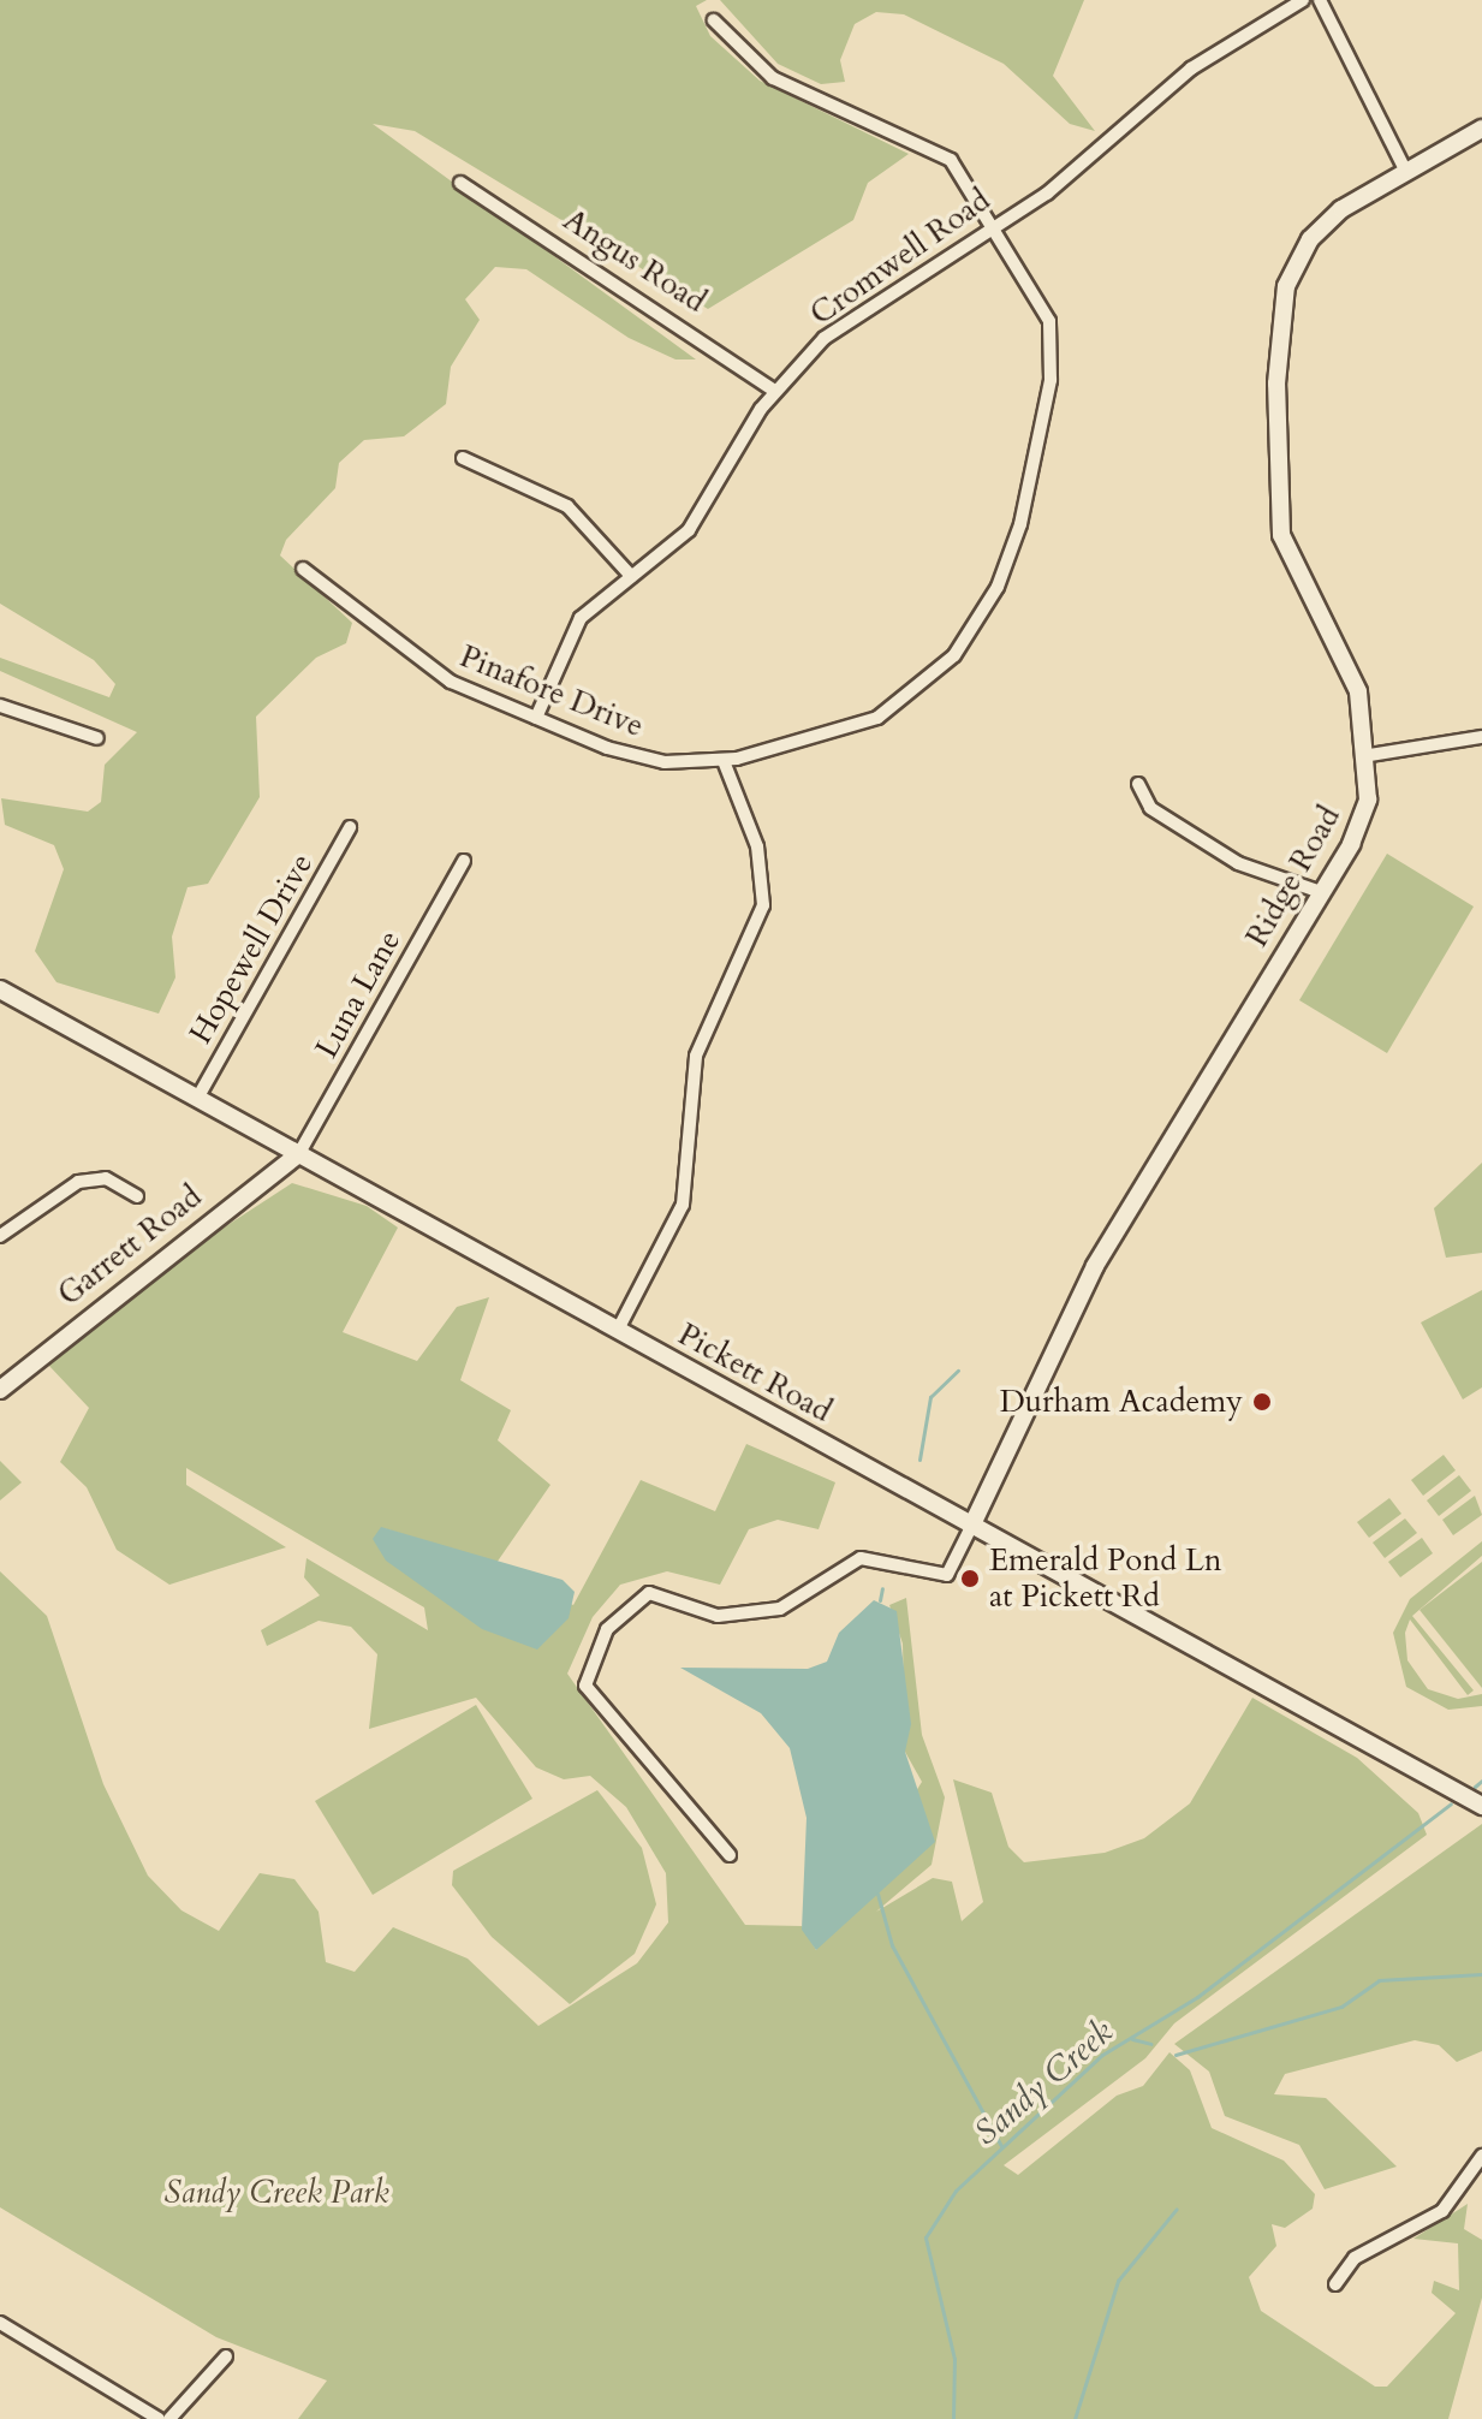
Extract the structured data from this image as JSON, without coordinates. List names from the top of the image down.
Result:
{
  "streets": {
    "street": [
      "Cromwell Road",
      "Angus Road",
      "Pinafore Drive",
      "Ridge Road",
      "Hopewell Drive",
      "Luna Lane",
      "Garrett Road",
      "Pickett Road"
    ]
  },
  "crossings": [
    ["Cromwell Road", "Angus Road"],
    ["Cromwell Road", "Pinafore Drive"],
    ["Ridge Road", "Pickett Road"],
    ["Hopewell Drive", "Pickett Road"],
    ["Luna Lane", "Garrett Road"],
    ["Luna Lane", "Pickett Road"],
    ["Garrett Road", "Pickett Road"]
  ],
  "water": ["Sandy Creek"],
  "parks": ["Sandy Creek Park"],
  "places": ["Durham Academy", "Emerald Pond Ln at Pickett Rd"]
}
